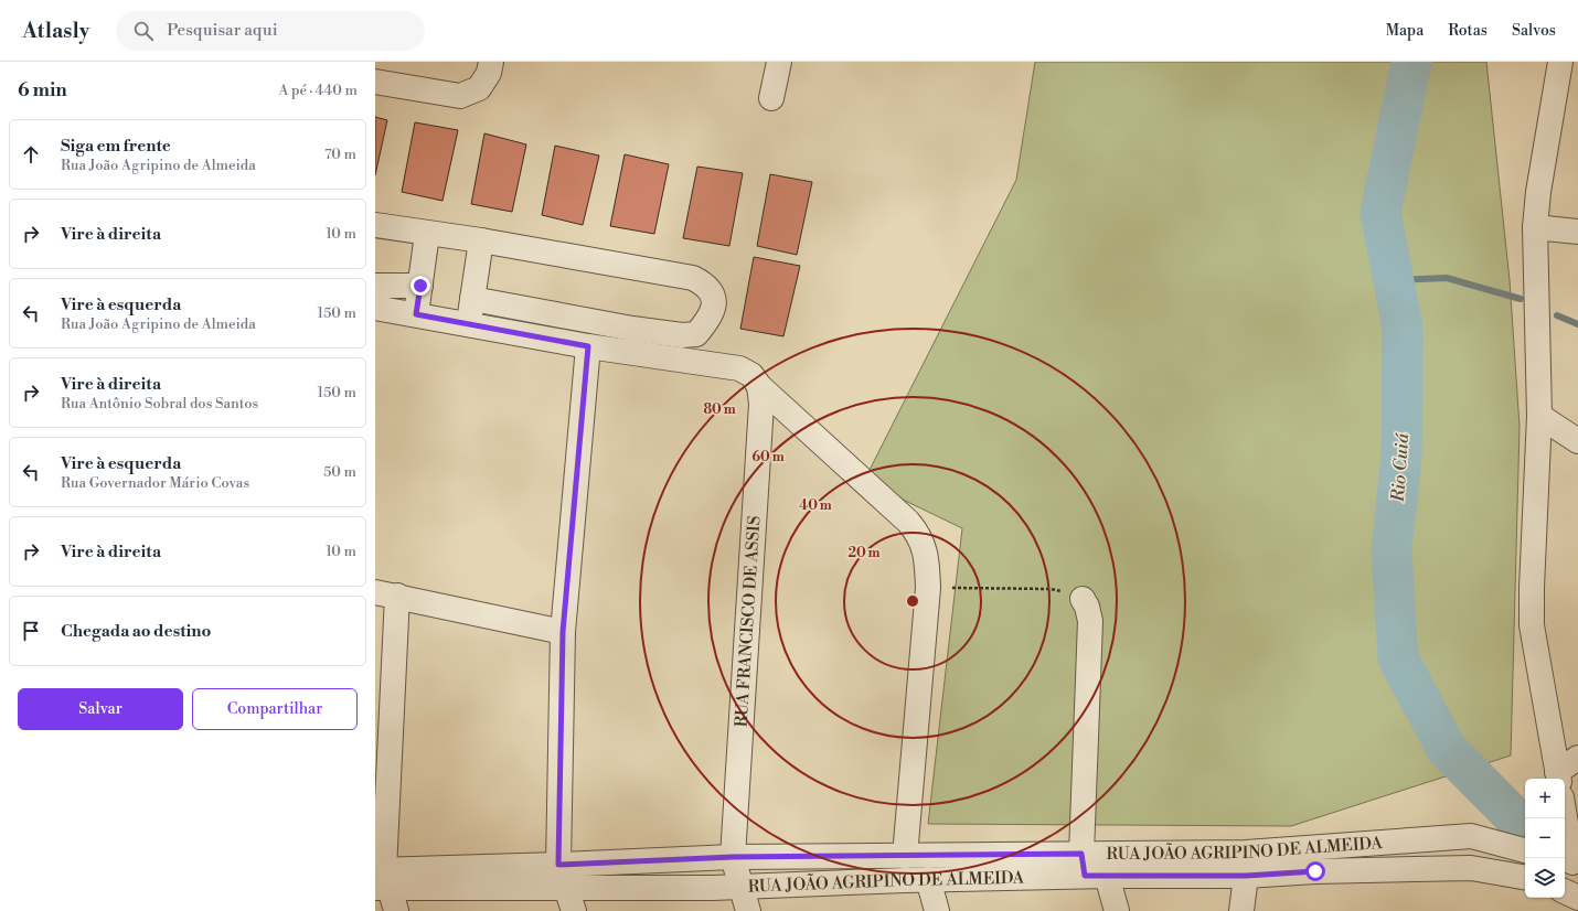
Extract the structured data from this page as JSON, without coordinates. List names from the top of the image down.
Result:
{
  "streets": {
    "street": ["RUA FRANCISCO DE ASSIS", "RUA JOÃO AGRIPINO DE ALMEIDA"]
  },
  "crossings": [
    ["RUA FRANCISCO DE ASSIS", "RUA JOÃO AGRIPINO DE ALMEIDA"]
  ],
  "water": ["Rio Cuiá"],
  "page": {
    "header": "Atlasly",
    "search": "Pesquisar aqui",
    "nav": ["Mapa", "Rotas", "Salvos"],
    "heading": ["6 min", "A pé · 440 m"],
    "list": [
      ["Siga em frente", "Rua João Agripino de Almeida", "70 m"],
      ["Vire à direita", "10 m"],
      ["Vire à esquerda", "Rua João Agripino de Almeida", "150 m"],
      ["Vire à direita", "Rua Antônio Sobral dos Santos", "150 m"],
      ["Vire à esquerda", "Rua Governador Mário Covas", "50 m"],
      ["Vire à direita", "10 m"],
      "Chegada ao destino"
    ],
    "buttons": ["Salvar", "Compartilhar"],
    "map_buttons": ["+", "−"]
  },
  "rings": [
    "80 m",
    "60 m",
    "40 m",
    "20 m"
  ]
}
